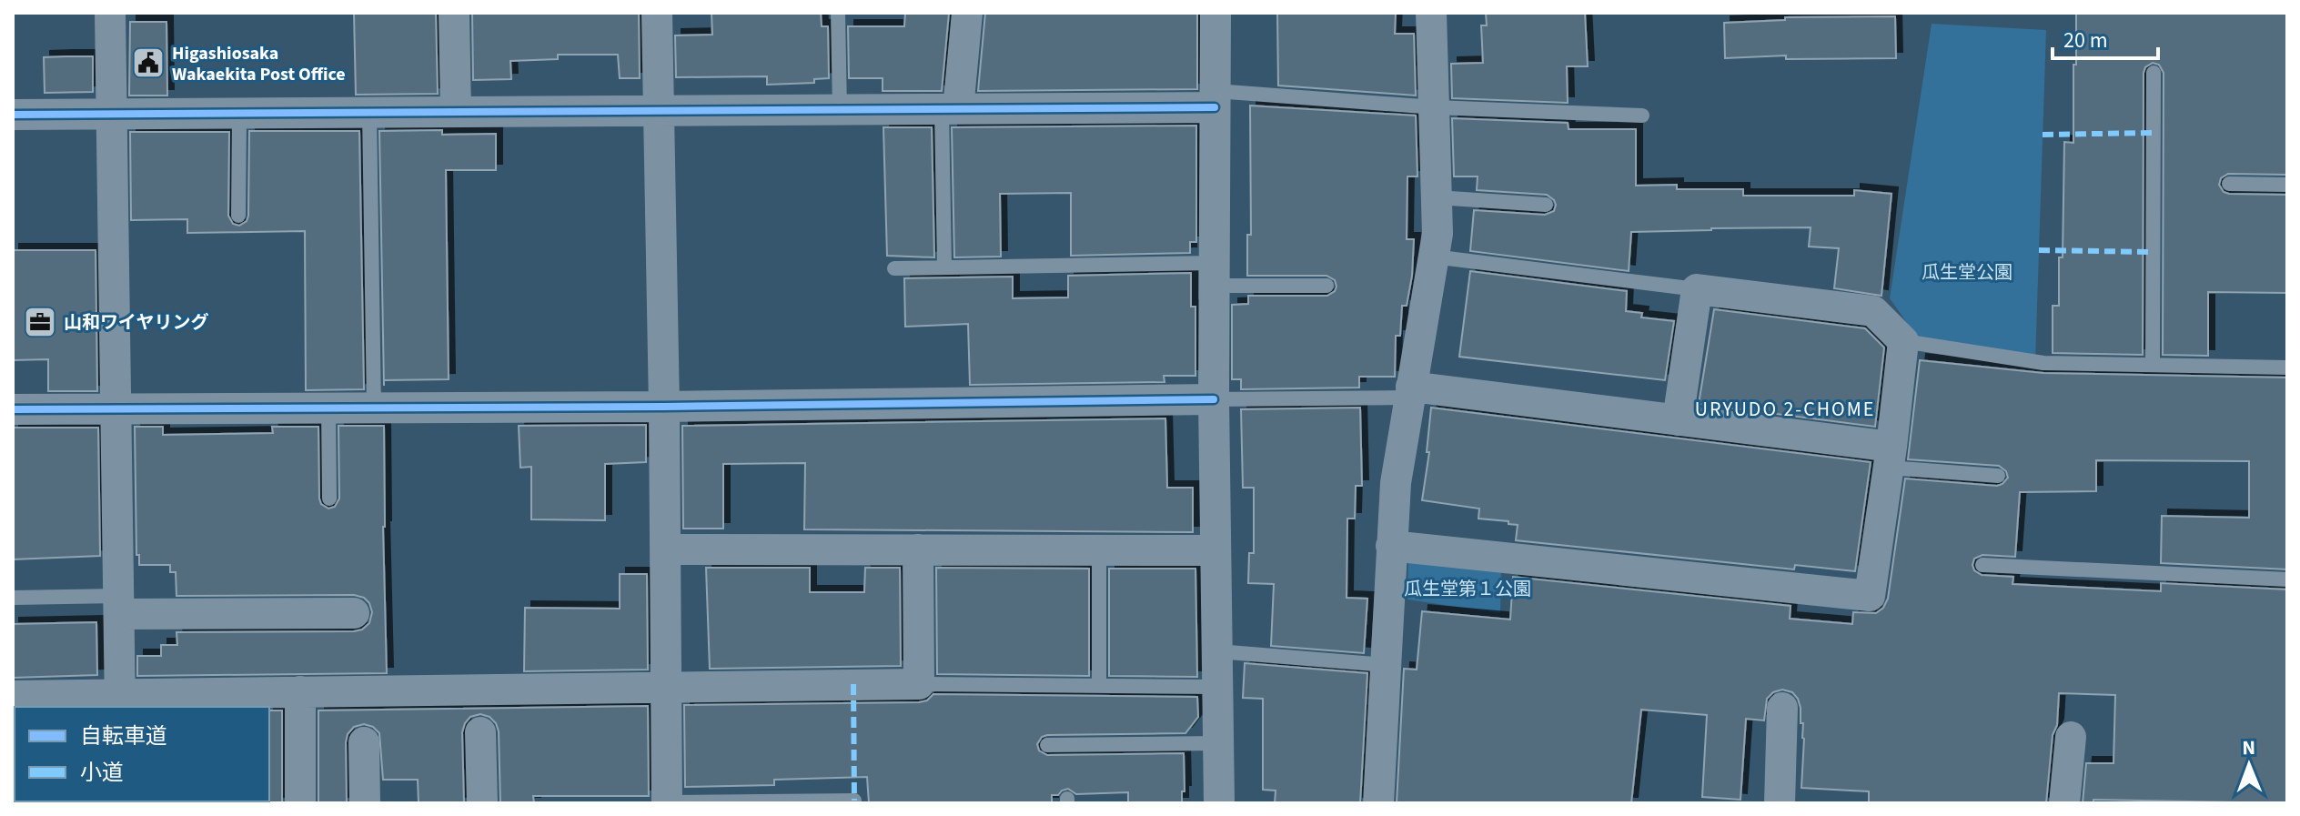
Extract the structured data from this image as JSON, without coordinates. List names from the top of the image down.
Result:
{
  "districts": ["URYUDO 2-CHOME"],
  "parks": ["瓜生堂公園", "瓜生堂第１公園"],
  "places": {
    "public building": ["Higashiosaka Wakaekita Post Office"],
    "office": ["山和ワイヤリング"]
  },
  "legend": ["自転車道", "小道"],
  "scale_bar": "20 m",
  "north": "top"
}
